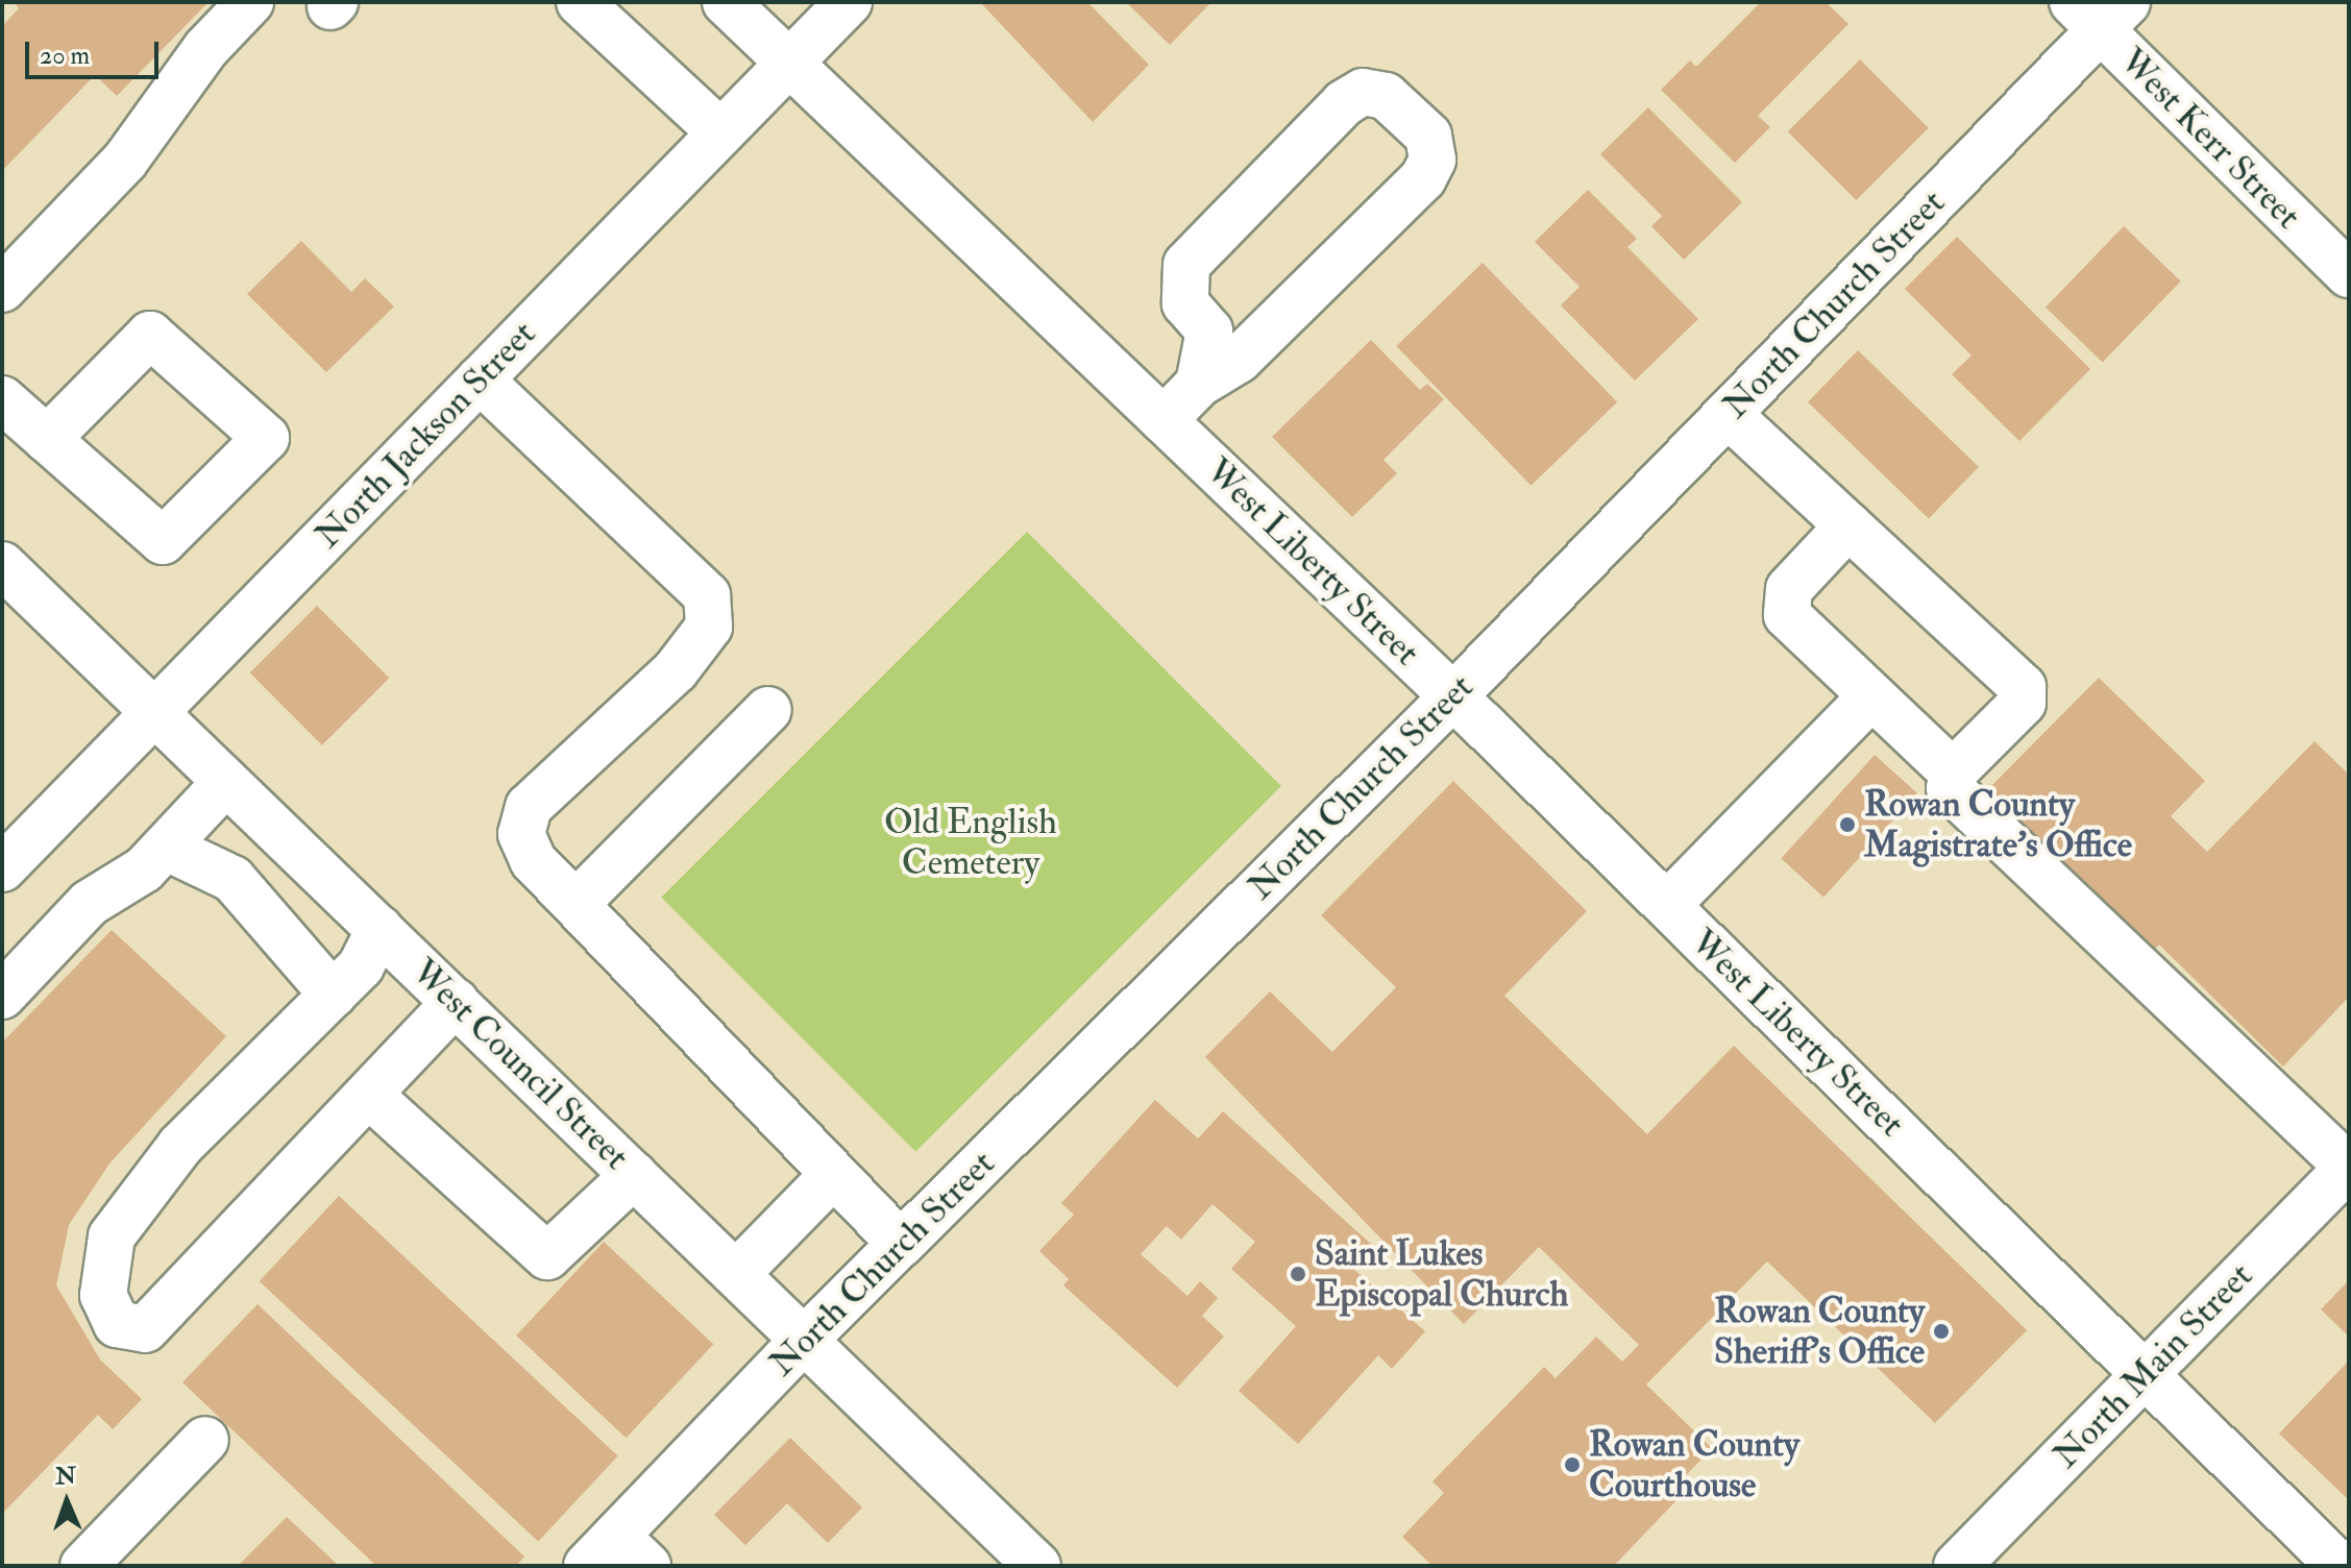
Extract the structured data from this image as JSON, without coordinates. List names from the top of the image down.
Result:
{
  "streets": {
    "street": [
      "West Kerr Street",
      "North Church Street",
      "North Jackson Street",
      "West Liberty Street",
      "West Council Street",
      "North Main Street"
    ]
  },
  "crossings": [
    ["West Kerr Street", "North Church Street"],
    ["North Church Street", "West Liberty Street"],
    ["North Church Street", "West Council Street"],
    ["North Jackson Street", "West Liberty Street"],
    ["North Jackson Street", "West Council Street"],
    ["West Liberty Street", "North Main Street"]
  ],
  "parks": ["Old English Cemetery"],
  "places": [
    "Rowan County Magistrate's Office",
    "Saint Lukes Episcopal Church",
    "Rowan County Sheriff's Office",
    "Rowan County Courthouse"
  ],
  "scale_bar": "20 m",
  "north": "top"
}
